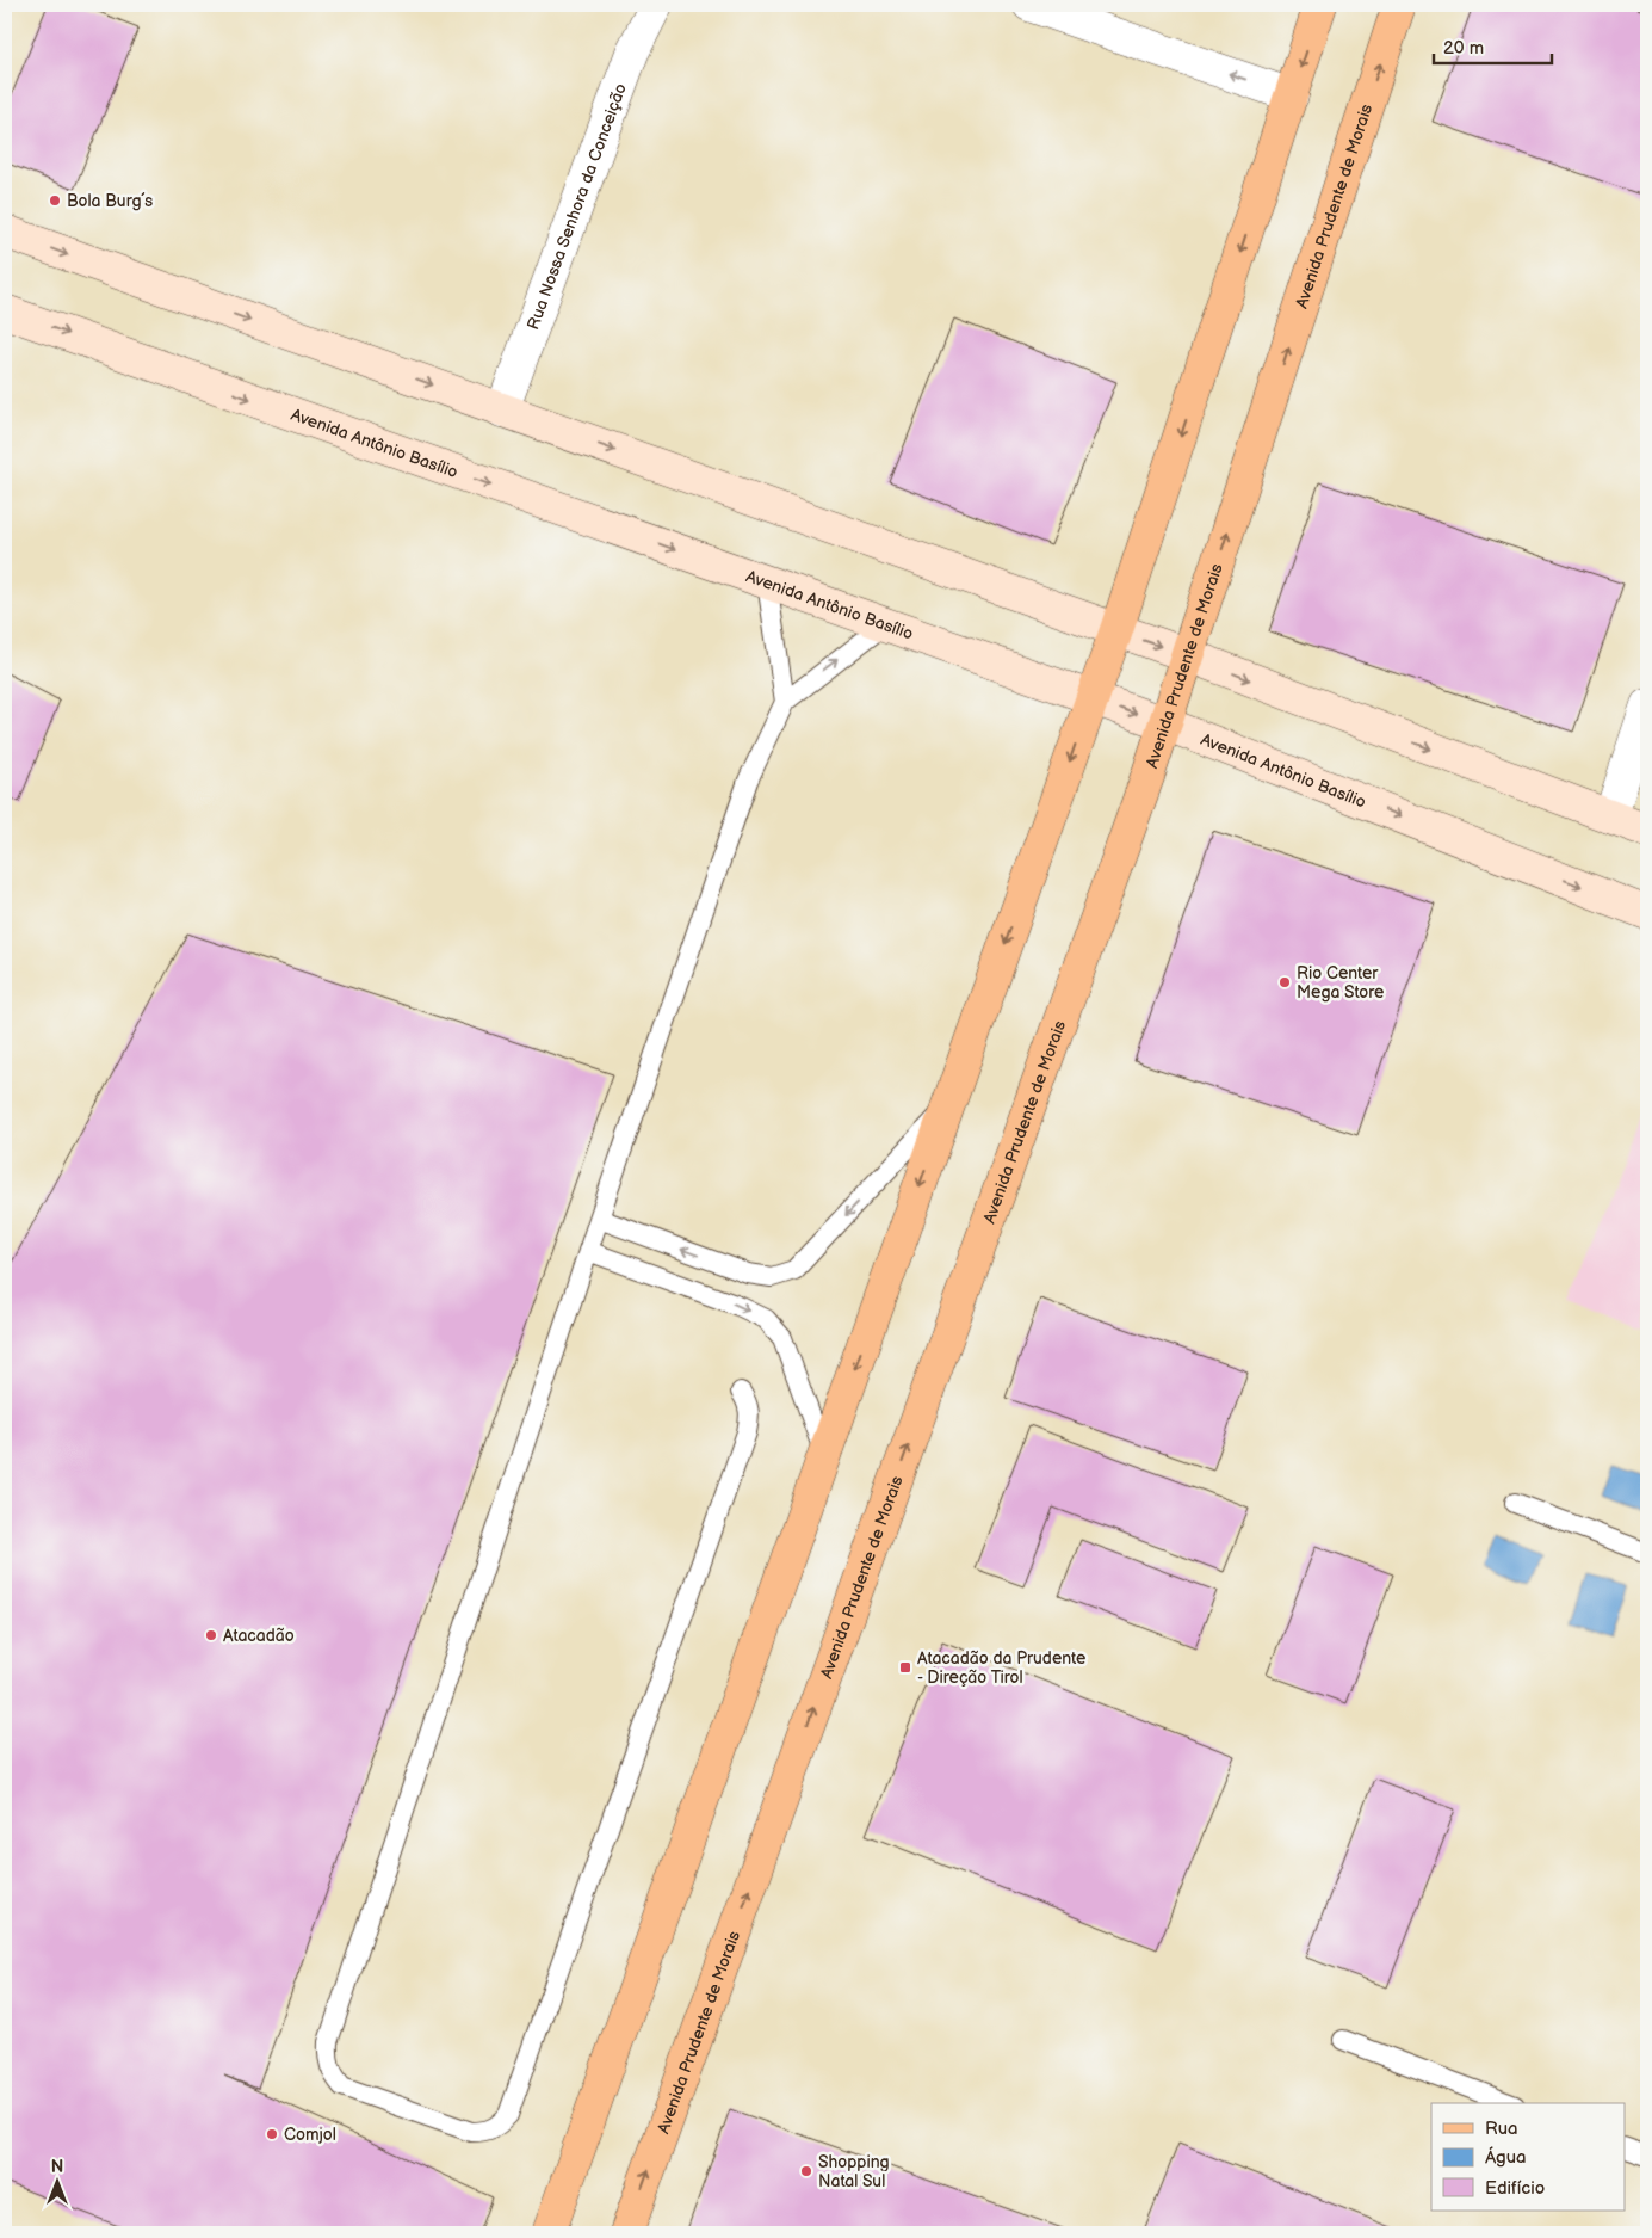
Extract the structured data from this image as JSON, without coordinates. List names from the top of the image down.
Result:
{
  "streets": {
    "main road": ["Avenida Prudente de Morais", "Avenida Antônio Basílio"],
    "street": ["Rua Nossa Senhora da Conceição"]
  },
  "crossings": [
    ["Avenida Prudente de Morais", "Avenida Antônio Basílio"]
  ],
  "places": {
    "other": [
      "Bola Burg´s",
      "Rio Center Mega Store",
      "Atacadão",
      "Comjol",
      "Shopping Natal Sul"
    ],
    "transit": ["Atacadão da Prudente - Direção Tirol"]
  },
  "legend": ["Rua", "Água", "Edifício"],
  "scale_bar": "20 m",
  "north": "top"
}
